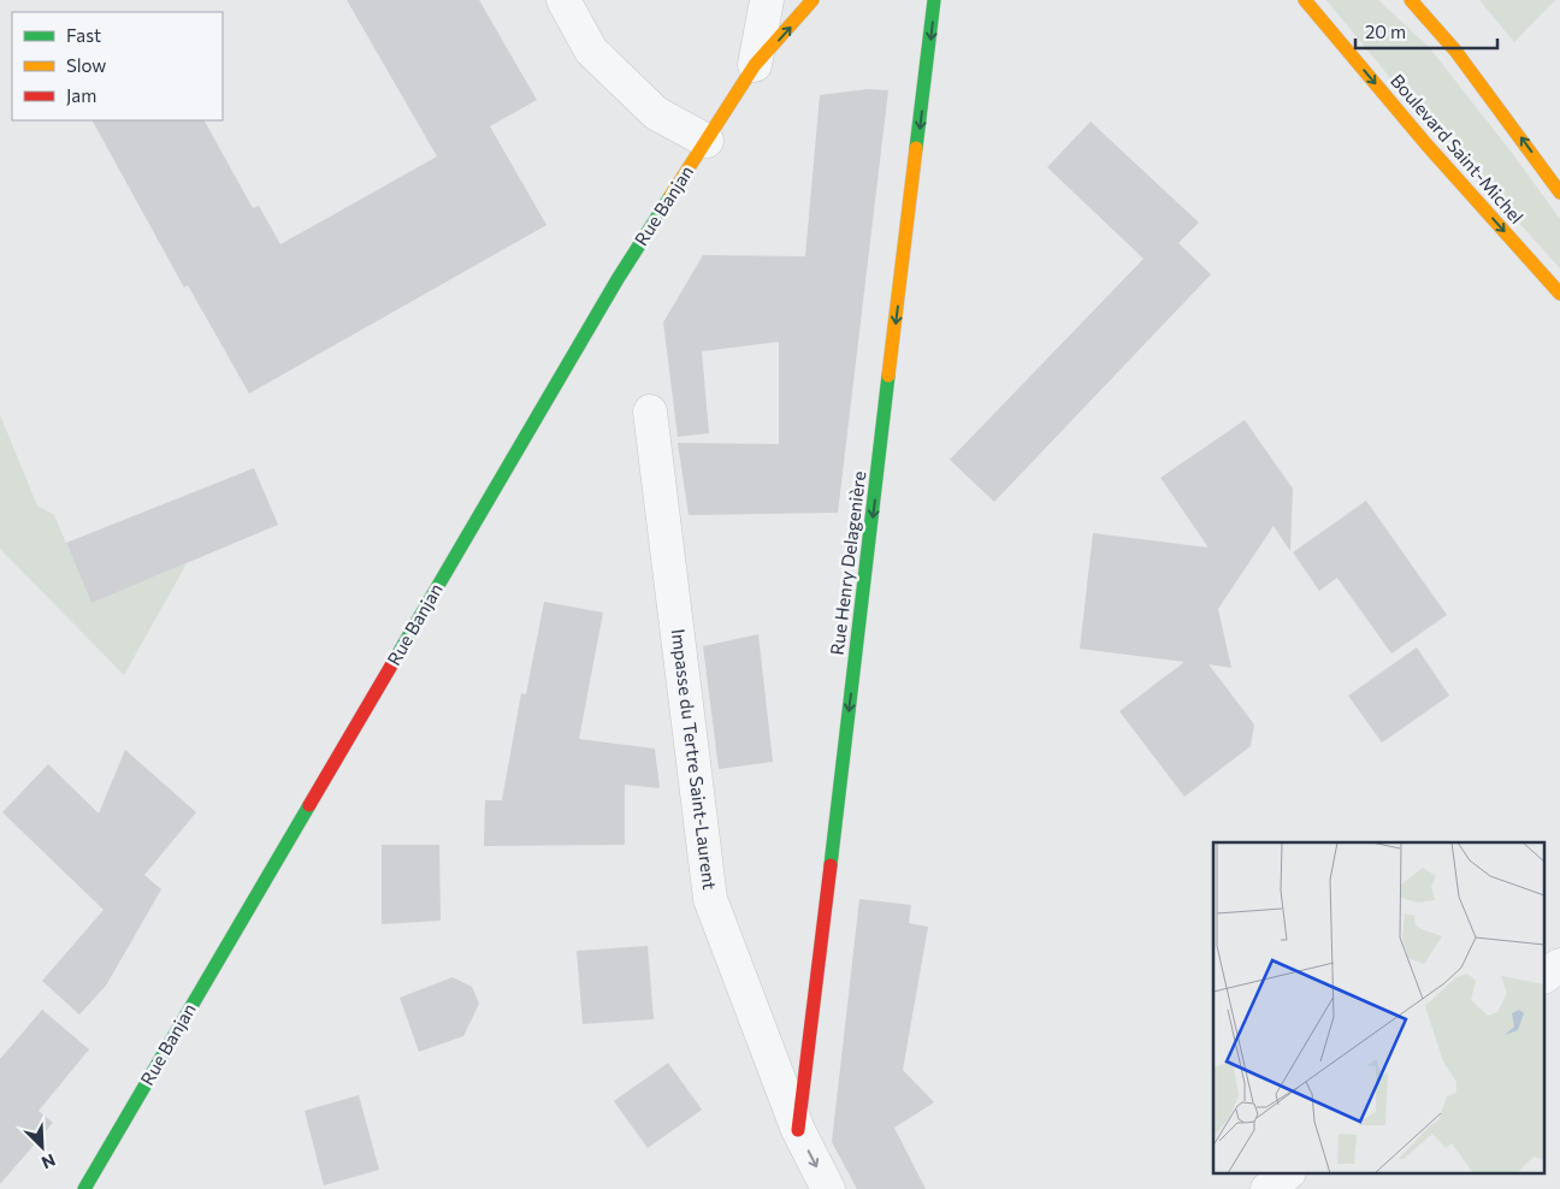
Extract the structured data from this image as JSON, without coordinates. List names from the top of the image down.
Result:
{
  "streets": {
    "street": [
      "Boulevard Saint-Michel",
      "Rue Banjan",
      "Rue Henry Delagenière",
      "Impasse du Tertre Saint-Laurent"
    ]
  },
  "crossings": [
    ["Rue Henry Delagenière", "Impasse du Tertre Saint-Laurent"]
  ],
  "one_way": ["Rue Henry Delagenière"],
  "legend": ["Fast", "Slow", "Jam"],
  "scale_bar": "20 m",
  "north": "bottom right"
}
